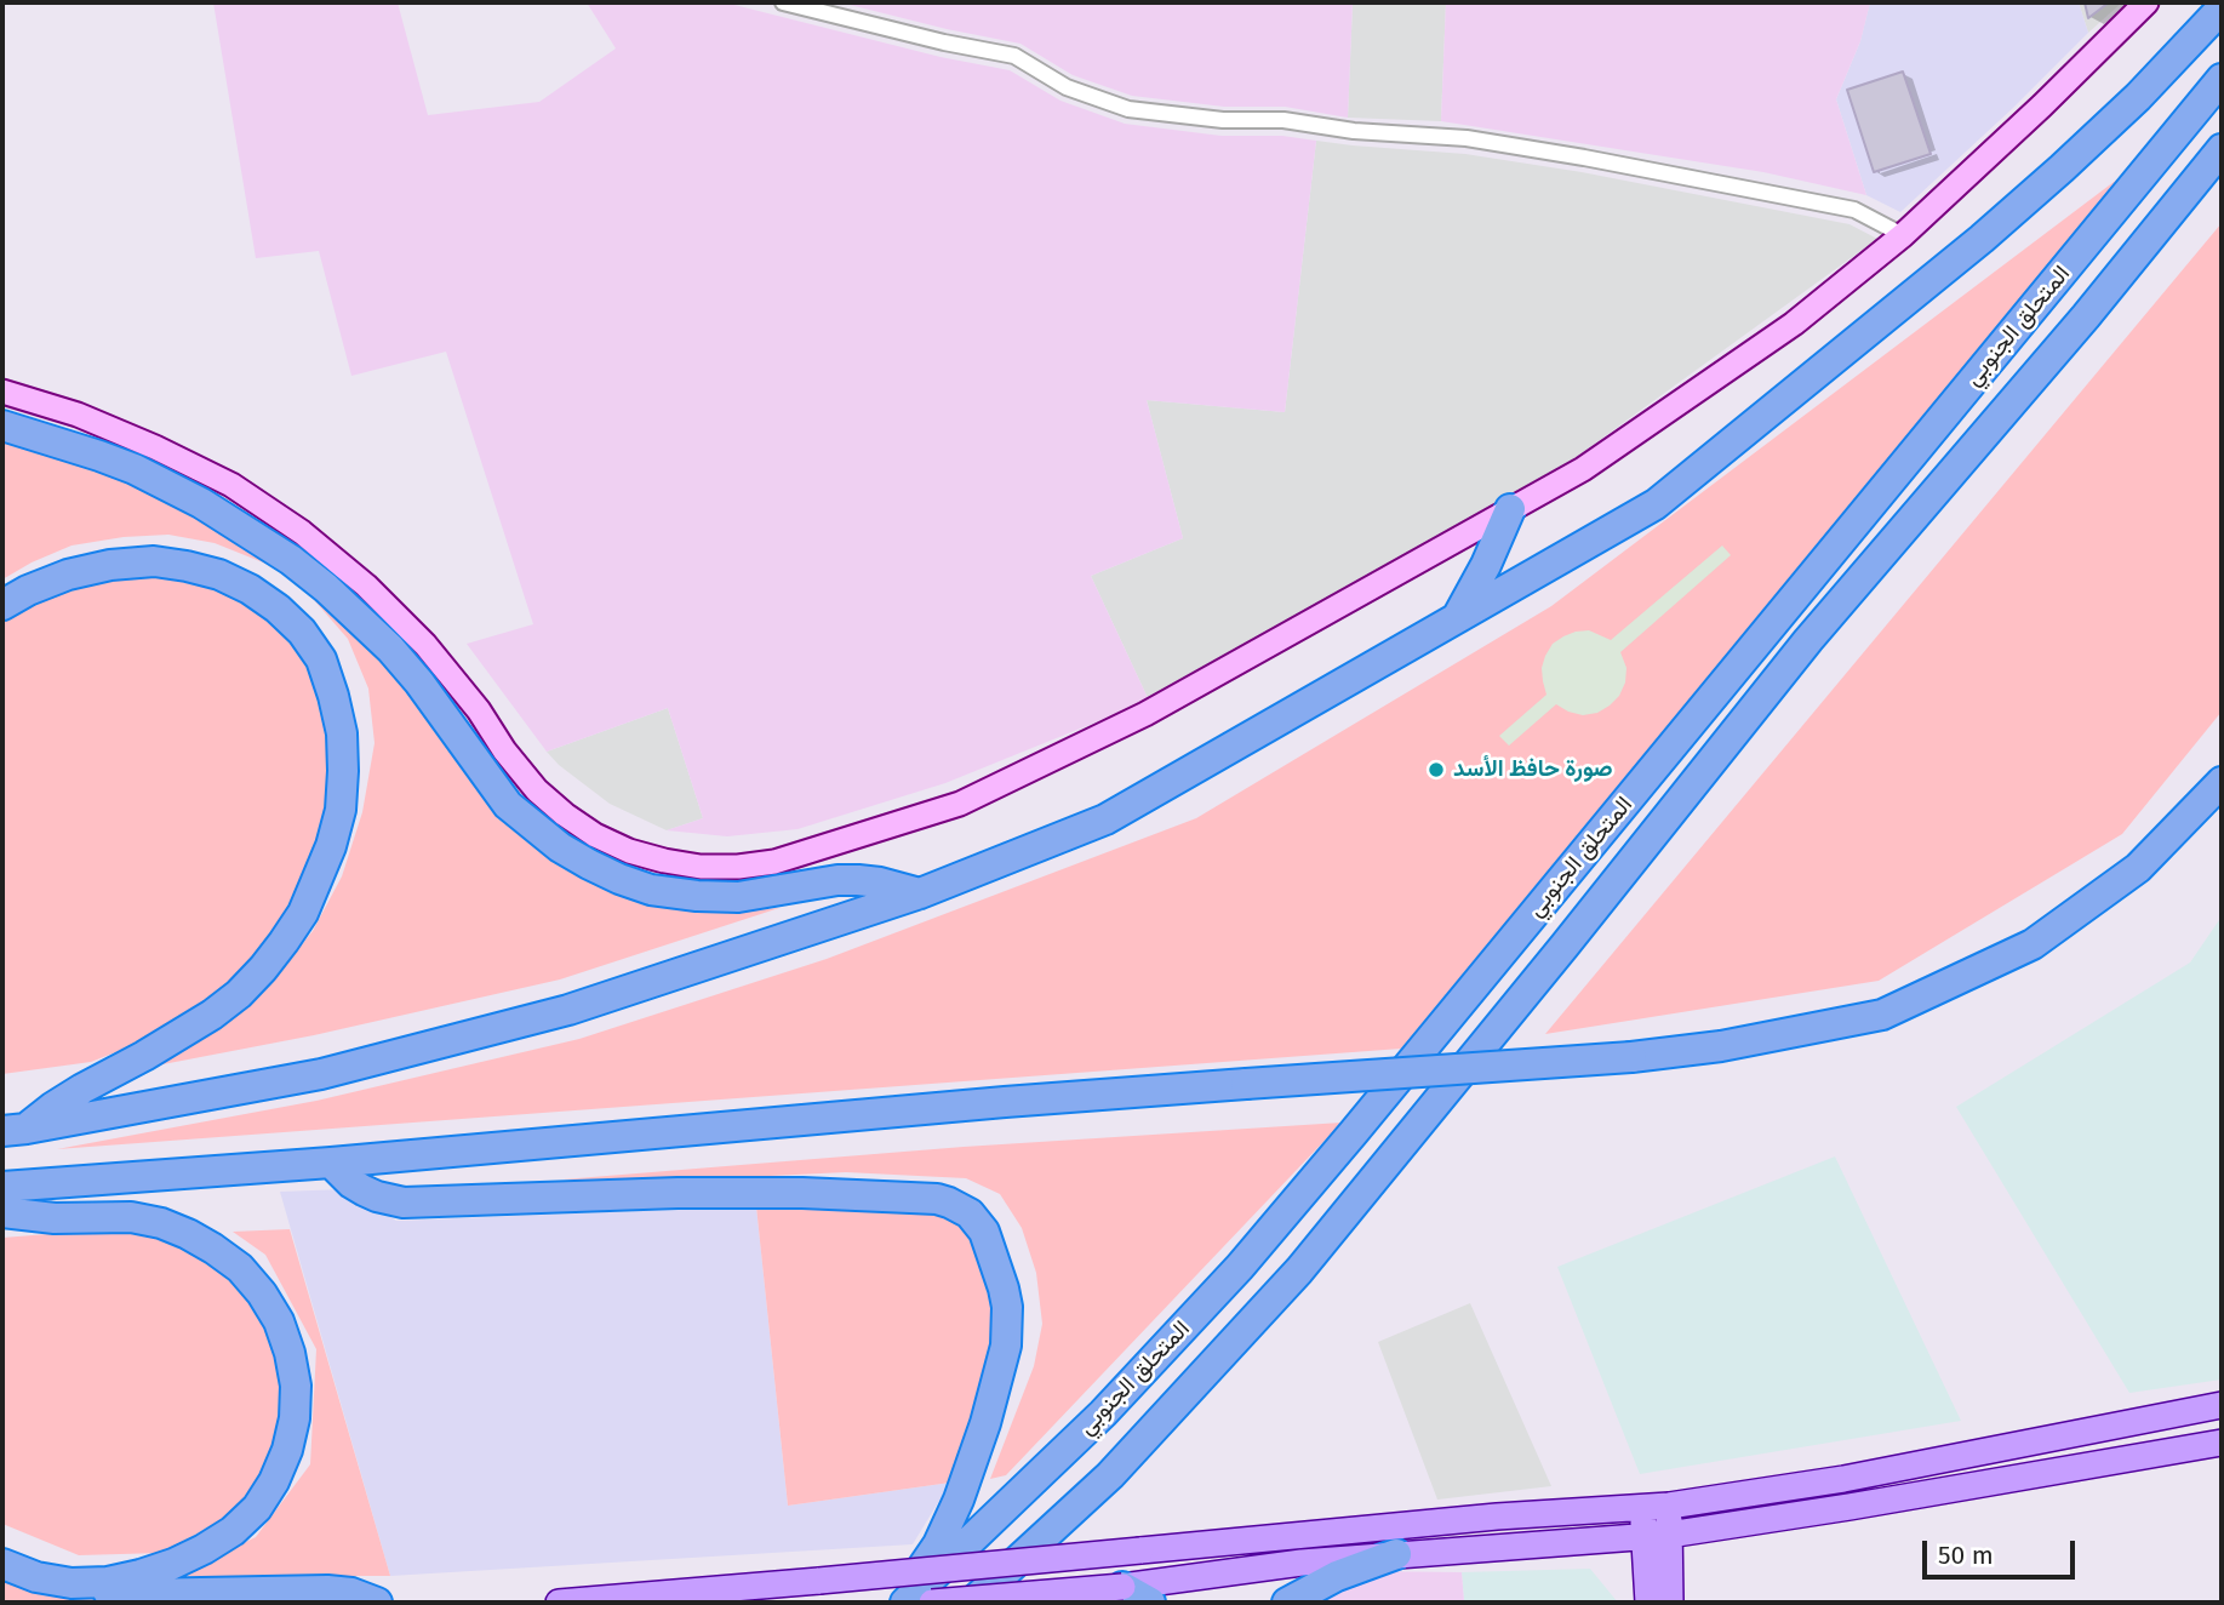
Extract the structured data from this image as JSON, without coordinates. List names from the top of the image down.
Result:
{
  "streets": {
    "highway": ["المتحلق الجنوبي"]
  },
  "places": ["صورة حافظ الأسد"],
  "scale_bar": "50 m"
}
